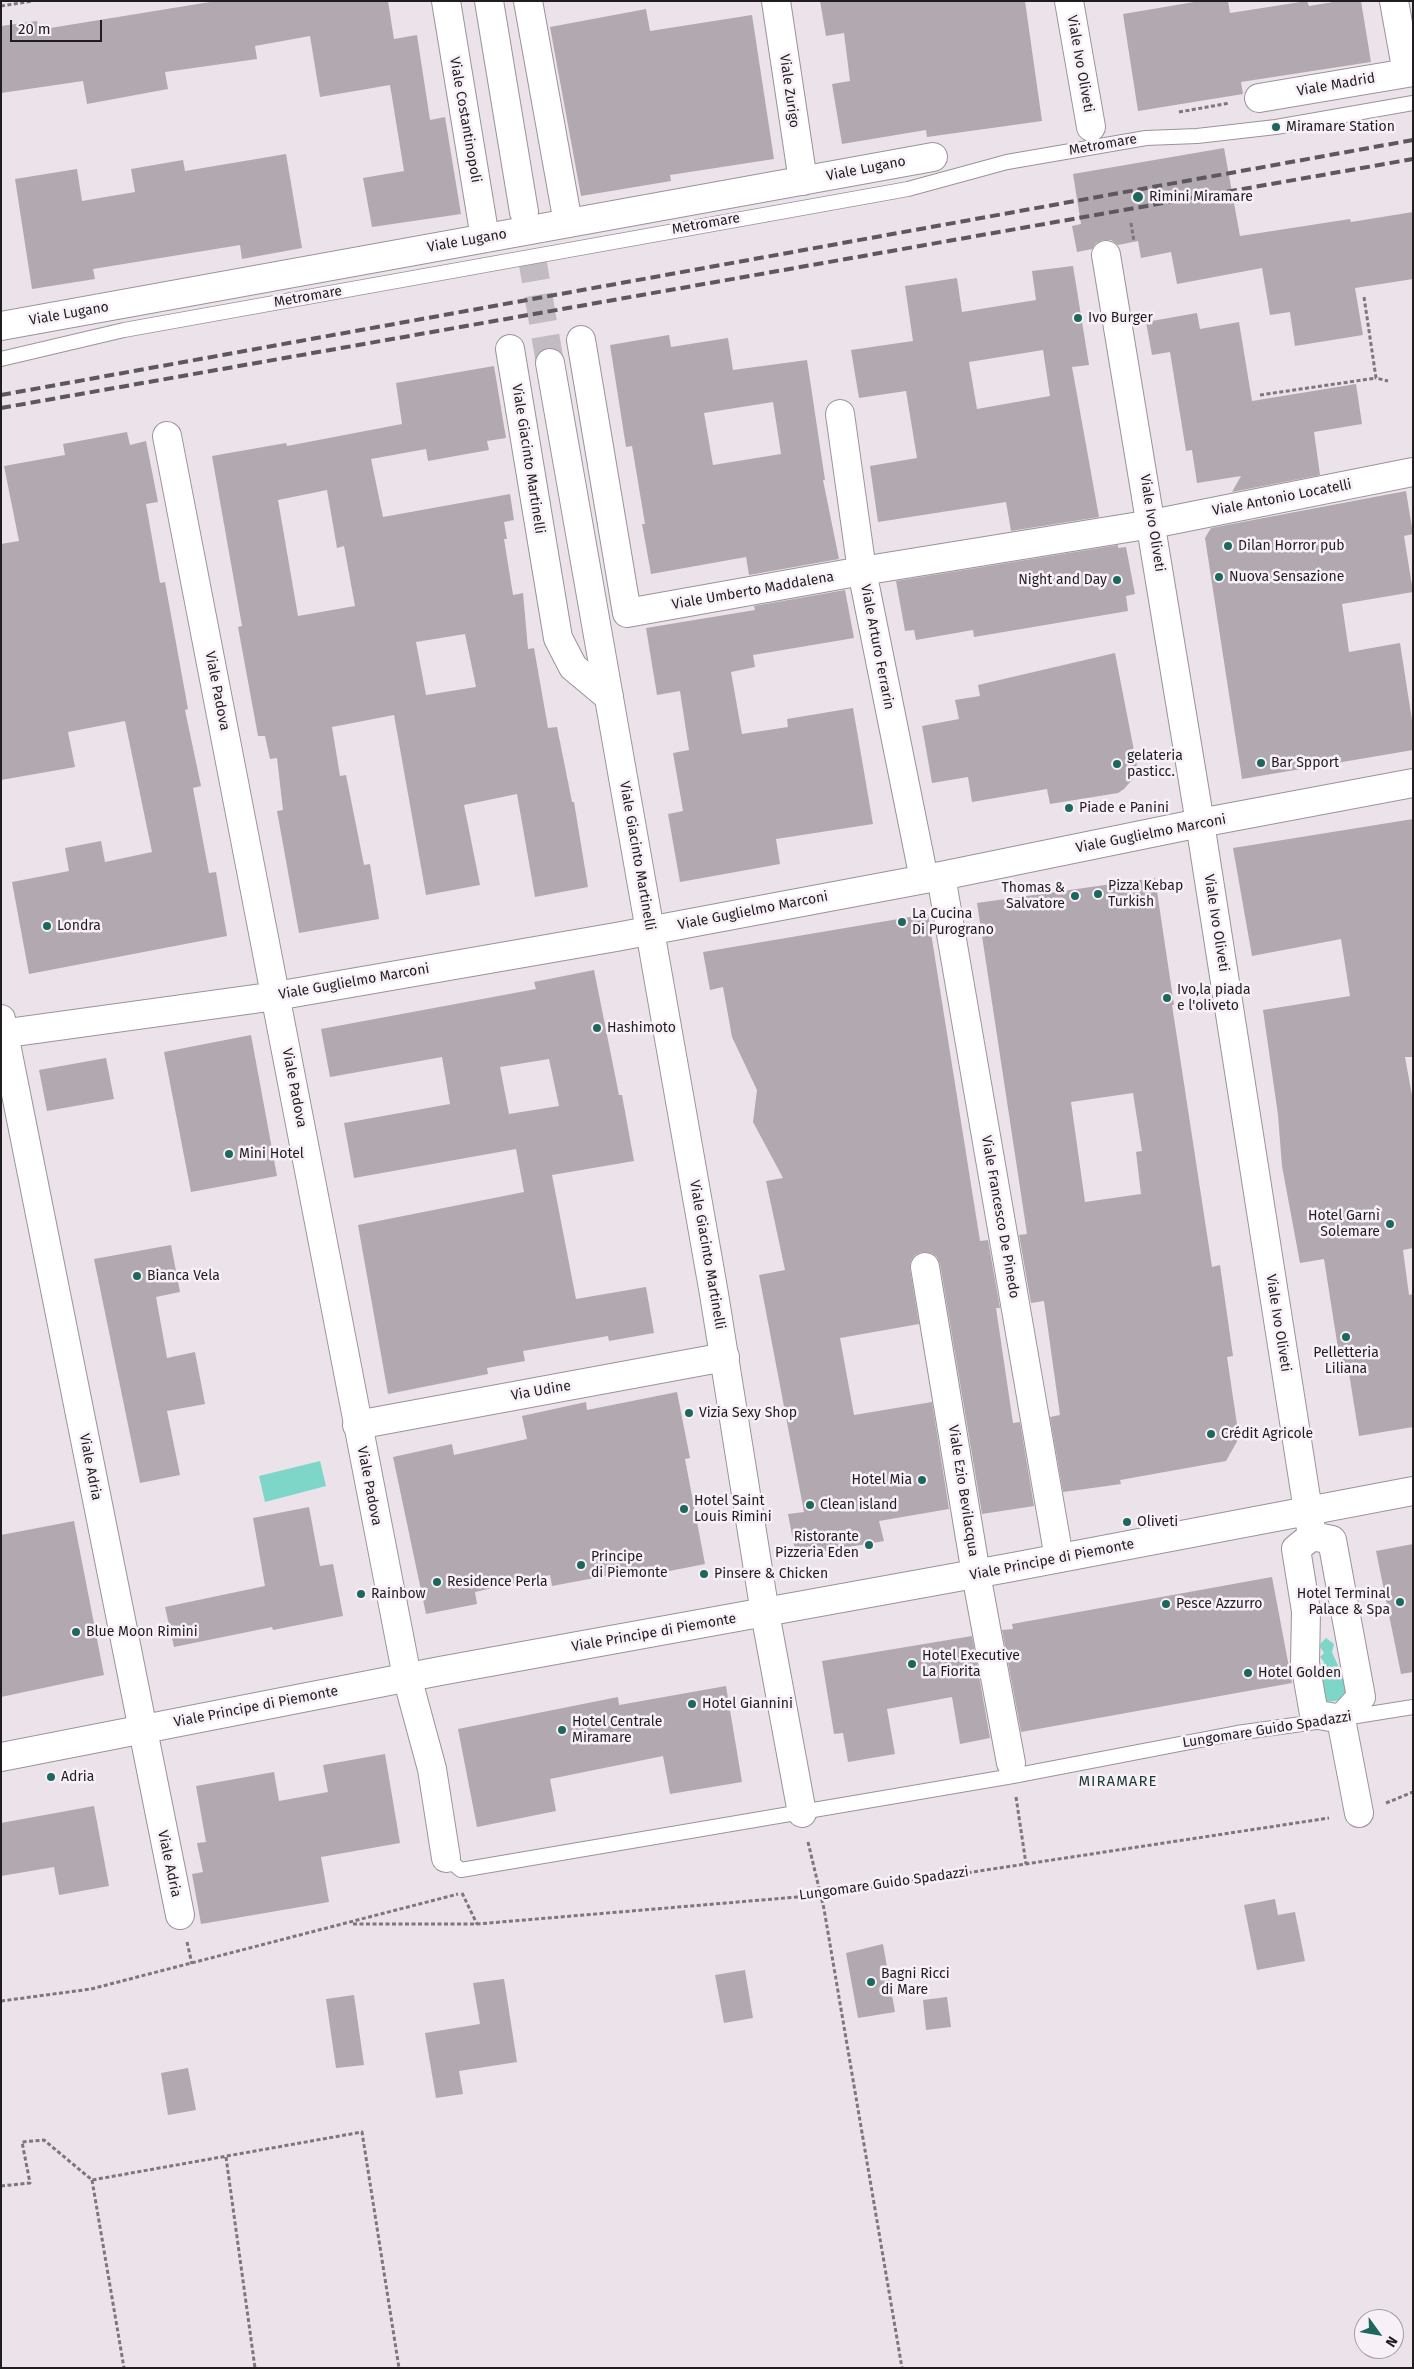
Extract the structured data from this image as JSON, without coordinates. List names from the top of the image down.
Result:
{
  "streets": {
    "street": [
      "Viale Ivo Oliveti",
      "Viale Madrid",
      "Viale Zurigo",
      "Viale Costantinopoli",
      "Viale Lugano",
      "Viale Giacinto Martinelli",
      "Viale Antonio Locatelli",
      "Viale Umberto Maddalena",
      "Viale Arturo Ferrarin",
      "Viale Padova",
      "Viale Guglielmo Marconi",
      "Viale Francesco De Pinedo",
      "Via Udine",
      "Viale Adria",
      "Viale Ezio Bevilacqua",
      "Viale Principe di Piemonte"
    ],
    "lane": ["Metromare", "Lungomare Guido Spadazzi"]
  },
  "crossings": [
    ["Viale Ivo Oliveti", "Viale Antonio Locatelli"],
    ["Viale Ivo Oliveti", "Viale Umberto Maddalena"],
    ["Viale Ivo Oliveti", "Viale Guglielmo Marconi"],
    ["Viale Ivo Oliveti", "Viale Principe di Piemonte"],
    ["Viale Zurigo", "Viale Lugano"],
    ["Viale Costantinopoli", "Viale Lugano"],
    ["Viale Giacinto Martinelli", "Viale Guglielmo Marconi"],
    ["Viale Giacinto Martinelli", "Via Udine"],
    ["Viale Giacinto Martinelli", "Viale Principe di Piemonte"],
    ["Viale Giacinto Martinelli", "Lungomare Guido Spadazzi"],
    ["Viale Antonio Locatelli", "Viale Umberto Maddalena"],
    ["Viale Umberto Maddalena", "Viale Arturo Ferrarin"],
    ["Viale Arturo Ferrarin", "Viale Guglielmo Marconi"],
    ["Viale Arturo Ferrarin", "Viale Francesco De Pinedo"],
    ["Viale Padova", "Viale Guglielmo Marconi"],
    ["Viale Padova", "Via Udine"],
    ["Viale Padova", "Viale Principe di Piemonte"],
    ["Viale Padova", "Lungomare Guido Spadazzi"],
    ["Viale Guglielmo Marconi", "Viale Francesco De Pinedo"],
    ["Viale Guglielmo Marconi", "Viale Adria"],
    ["Viale Francesco De Pinedo", "Viale Principe di Piemonte"],
    ["Viale Adria", "Viale Principe di Piemonte"],
    ["Viale Ezio Bevilacqua", "Viale Principe di Piemonte"],
    ["Viale Ezio Bevilacqua", "Lungomare Guido Spadazzi"]
  ],
  "districts": ["MIRAMARE"],
  "places": [
    "Miramare Station",
    "Rimini Miramare",
    "Ivo Burger",
    "Dilan Horror pub",
    "Nuova Sensazione",
    "Night and Day",
    "Bar Spport",
    "gelateria pasticc.",
    "Piade e Panini",
    "Pizza Kebap Turkish",
    "Thomas & Salvatore",
    "La Cucina Di Purograno",
    "Londra",
    "Ivo,la piada e l'oliveto",
    "Hashimoto",
    "Mini Hotel",
    "Hotel Garnì Solemare",
    "Bianca Vela",
    "Pelletteria Liliana",
    "Vizia Sexy Shop",
    "Crédit Agricole",
    "Hotel Mia",
    "Clean island",
    "Hotel Saint Louis Rimini",
    "Oliveti",
    "Ristorante Pizzeria Eden",
    "Principe di Piemonte",
    "Pinsere & Chicken",
    "Residence Perla",
    "Rainbow",
    "Hotel Terminal Palace & Spa",
    "Pesce Azzurro",
    "Blue Moon Rimini",
    "Hotel Executive La Fiorita",
    "Hotel Golden",
    "Hotel Giannini",
    "Hotel Centrale Miramare",
    "Adria",
    "Bagni Ricci di Mare"
  ],
  "scale_bar": "20 m",
  "north": "bottom right"
}
